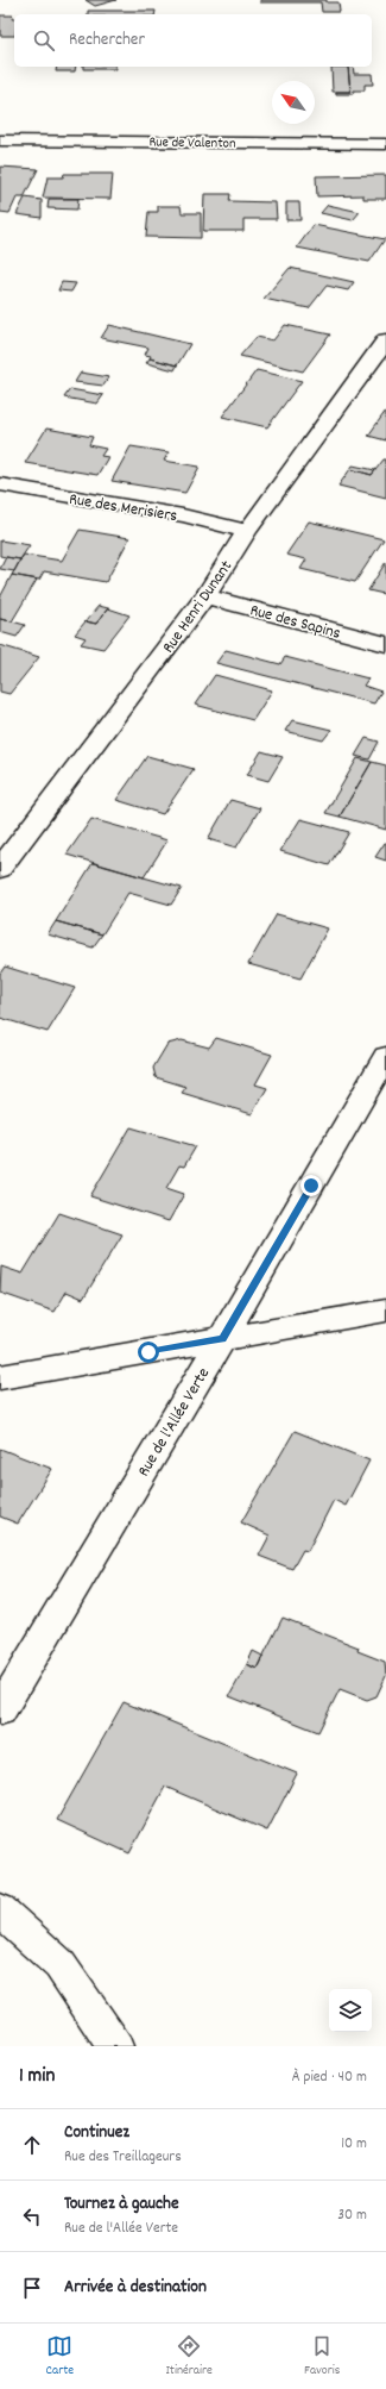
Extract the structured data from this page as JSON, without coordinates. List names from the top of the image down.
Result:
{
  "streets": {
    "street": [
      "Rue de Valenton",
      "Rue des Merisiers",
      "Rue Henri Dunant",
      "Rue des Sapins",
      "Rue de l'Allée Verte"
    ]
  },
  "crossings": [
    ["Rue des Merisiers", "Rue Henri Dunant"],
    ["Rue Henri Dunant", "Rue des Sapins"]
  ],
  "north": "top left",
  "page": {
    "search": "Rechercher",
    "heading": ["1 min", "À pied · 40 m"],
    "list": [
      ["Continuez", "Rue des Treillageurs", "10 m"],
      ["Tournez à gauche", "Rue de l'Allée Verte", "30 m"],
      "Arrivée à destination"
    ],
    "nav": ["Carte", "Itinéraire", "Favoris"]
  }
}
